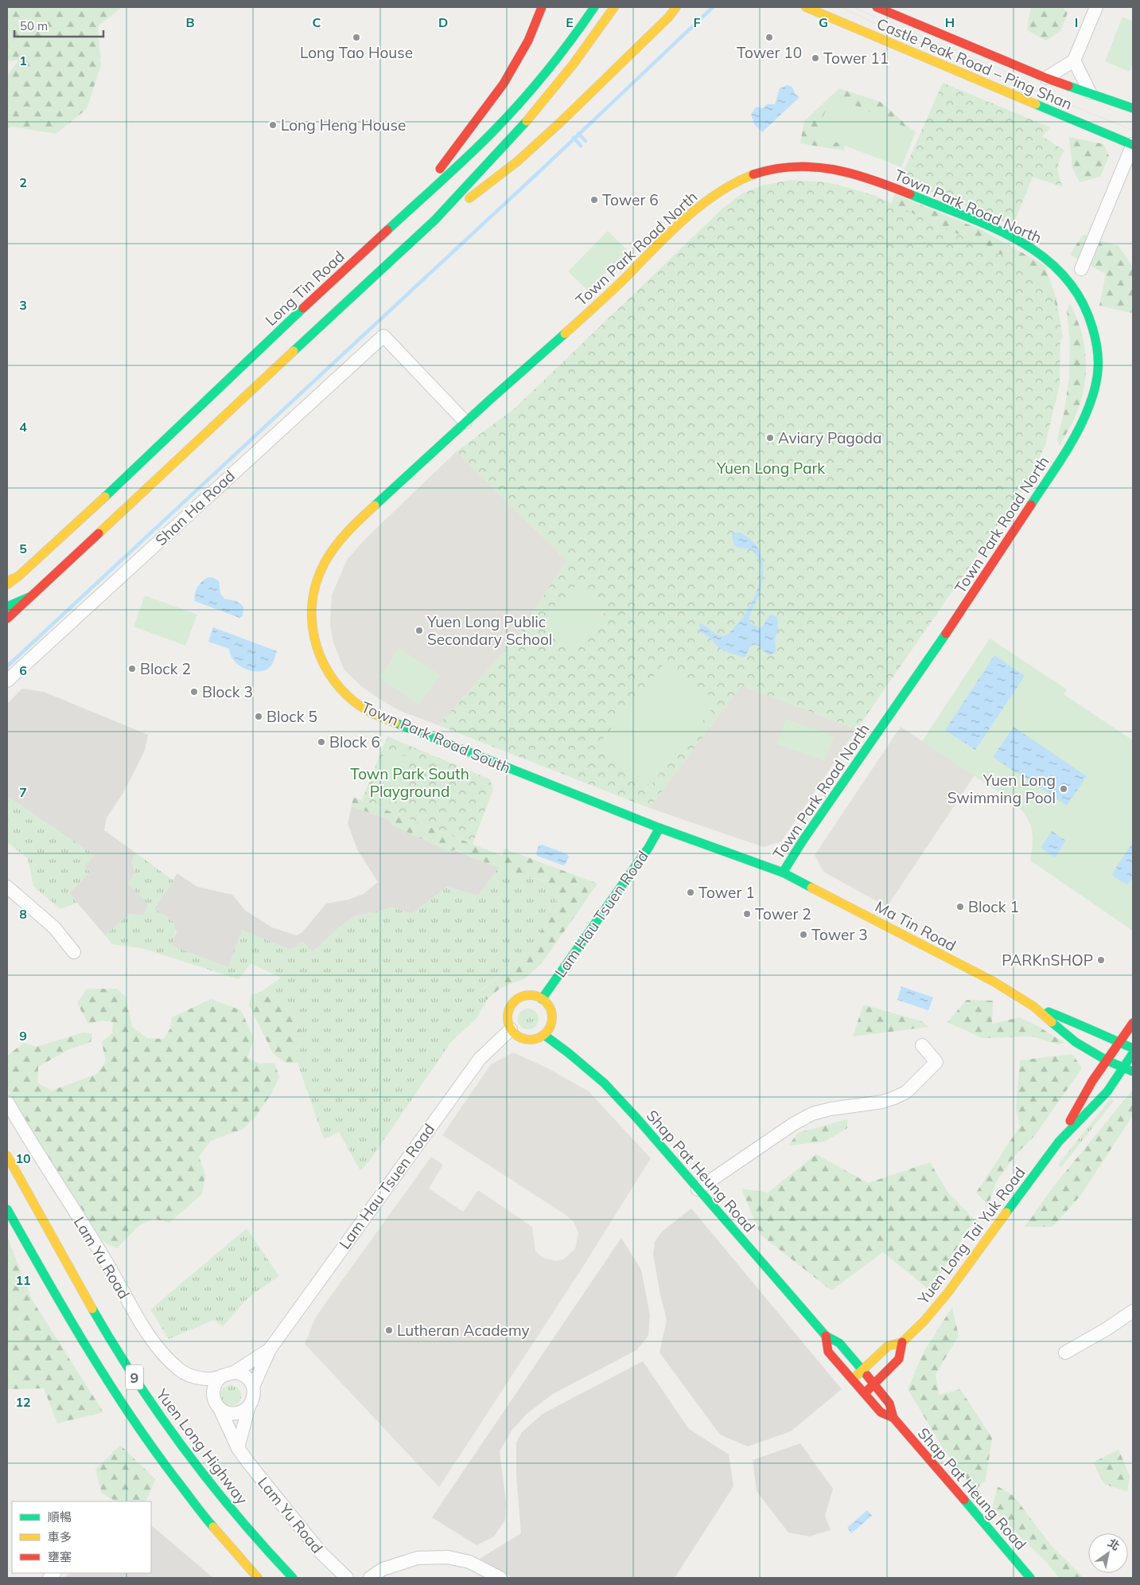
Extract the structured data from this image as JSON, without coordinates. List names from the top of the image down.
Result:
{
  "streets": {
    "main road": [
      "Castle Peak Road – Ping Shan",
      "Town Park Road North",
      "Long Tin Road",
      "Town Park Road South",
      "Lam Hau Tsuen Road",
      "Ma Tin Road",
      "Shap Pat Heung Road",
      "Yuen Long Tai Yuk Road",
      "9",
      "Yuen Long Highway"
    ],
    "street": ["Shan Ha Road", "Lam Yu Road"]
  },
  "crossings": [
    ["Town Park Road North", "Shan Ha Road"],
    ["Town Park Road North", "Town Park Road South"],
    ["Town Park Road North", "Ma Tin Road"],
    ["Shan Ha Road", "Town Park Road South"],
    ["Town Park Road South", "Lam Hau Tsuen Road"],
    ["Town Park Road South", "Ma Tin Road"],
    ["Lam Hau Tsuen Road", "Shap Pat Heung Road"],
    ["Lam Hau Tsuen Road", "Lam Yu Road"],
    ["Ma Tin Road", "Yuen Long Tai Yuk Road"],
    ["Shap Pat Heung Road", "Yuen Long Tai Yuk Road"]
  ],
  "parks": ["Yuen Long Park", "Town Park South Playground"],
  "places": [
    "Long Tao House",
    "Tower 10",
    "Tower 11",
    "Long Heng House",
    "Tower 6",
    "Aviary Pagoda",
    "Yuen Long Public Secondary School",
    "Block 2",
    "Block 3",
    "Block 5",
    "Block 6",
    "Yuen Long Swimming Pool",
    "Tower 1",
    "Block 1",
    "Tower 2",
    "Tower 3",
    "PARKnSHOP",
    "Lutheran Academy"
  ],
  "legend": ["順暢", "車多", "壅塞"],
  "scale_bar": "50 m",
  "north": "top right",
  "grid": {
    "columns": [
      "B",
      "C",
      "D",
      "E",
      "F",
      "G",
      "H",
      "I"
    ],
    "rows": [
      "1",
      "2",
      "3",
      "4",
      "5",
      "6",
      "7",
      "8",
      "9",
      "10",
      "11",
      "12"
    ]
  }
}
